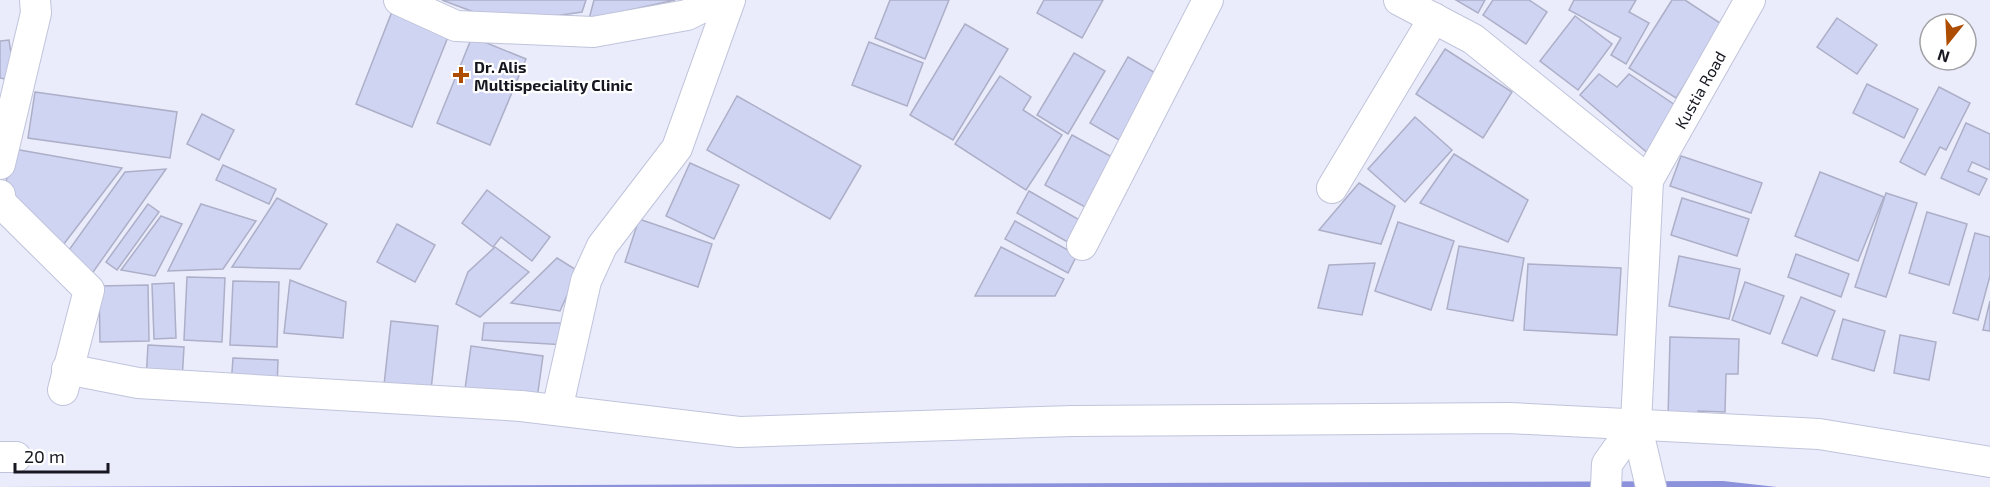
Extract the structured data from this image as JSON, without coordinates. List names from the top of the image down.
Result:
{
  "streets": {
    "street": ["Kustia Road"]
  },
  "places": {
    "health": ["Dr. Alis Multispeciality Clinic"]
  },
  "scale_bar": "20 m",
  "north": "bottom"
}
